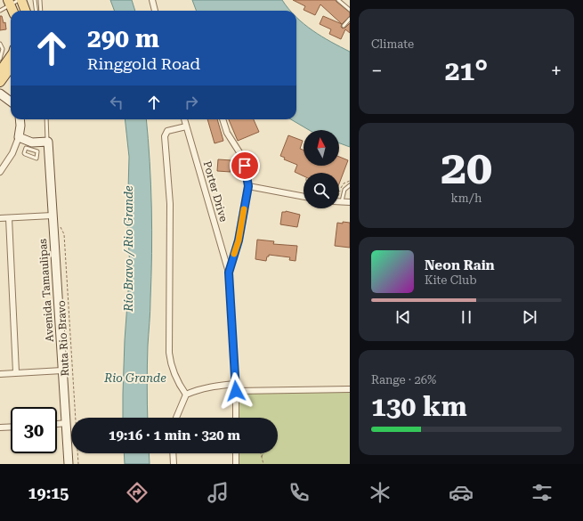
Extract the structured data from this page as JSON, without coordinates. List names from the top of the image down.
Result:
{
  "streets": {
    "street": ["Porter Drive", "Avenida Tamaulipas"],
    "path": ["Ruta Rio Bravo"]
  },
  "water": ["Río Bravo / Rio Grande", "Rio Grande"],
  "north": "top",
  "page": {
    "tile": [
      "Climate",
      ["20", "km/h"],
      ["Range · 26%", "130 km"]
    ],
    "turn": ["290 m", "Ringgold Road"],
    "heat": ["−", "21°", "+"],
    "song": ["Neon Rain", "Kite Club"],
    "limit": "30",
    "trip": "19:16 · 1 min · 320 m",
    "tabs": "19:15"
  }
}
